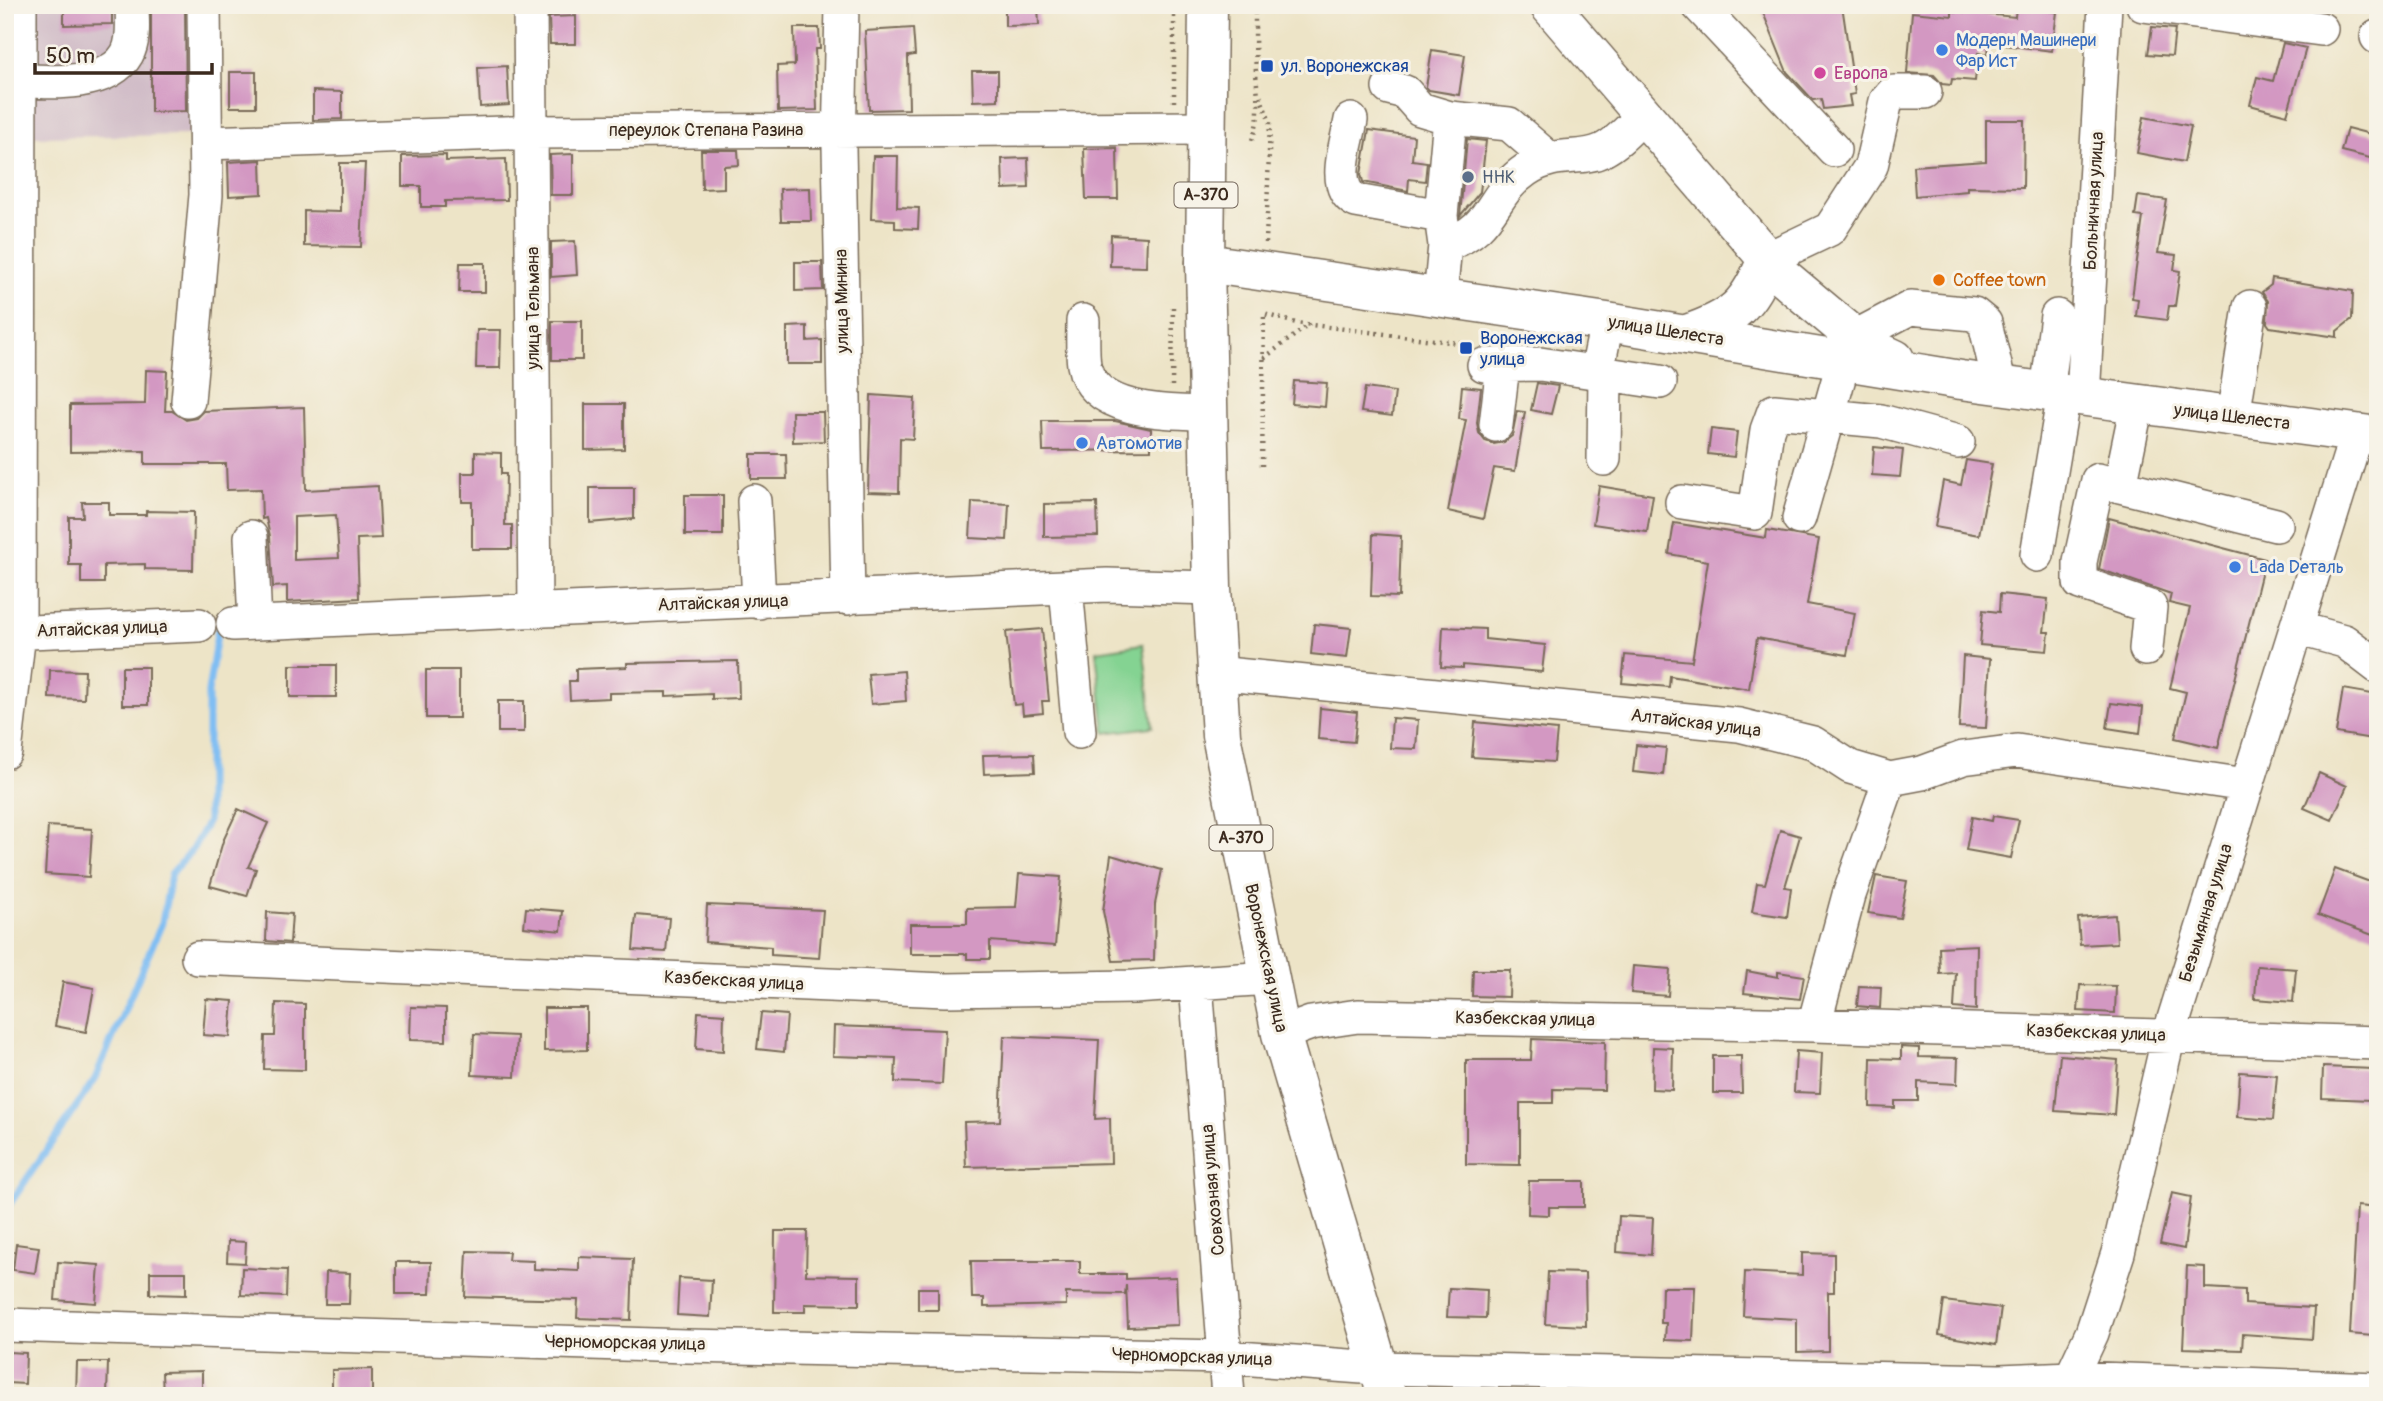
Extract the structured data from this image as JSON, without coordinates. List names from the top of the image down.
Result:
{
  "streets": {
    "main road": ["А-370", "улица Шелеста", "Воронежская улица"],
    "street": [
      "переулок Степана Разина",
      "Больничная улица",
      "улица Минина",
      "улица Тельмана",
      "Алтайская улица",
      "Безымянная улица",
      "Казбекская улица",
      "Совхозная улица",
      "Черноморская улица"
    ]
  },
  "crossings": [
    ["переулок Степана Разина", "улица Минина"],
    ["переулок Степана Разина", "улица Тельмана"],
    ["переулок Степана Разина", "Воронежская улица"],
    ["Больничная улица", "улица Шелеста"],
    ["улица Минина", "Алтайская улица"],
    ["улица Тельмана", "Алтайская улица"],
    ["улица Шелеста", "Безымянная улица"],
    ["улица Шелеста", "Воронежская улица"],
    ["Алтайская улица", "Безымянная улица"],
    ["Алтайская улица", "Воронежская улица"],
    ["Безымянная улица", "Казбекская улица"],
    ["Безымянная улица", "Черноморская улица"],
    ["Воронежская улица", "Казбекская улица"],
    ["Воронежская улица", "Черноморская улица"],
    ["Казбекская улица", "Совхозная улица"],
    ["Совхозная улица", "Черноморская улица"]
  ],
  "places": {
    "other": [
      "Модерн Машинери Фар Ист",
      "Европа",
      "ННК",
      "Coffee town",
      "Автомотив",
      "Lada Dеталь"
    ],
    "transit": ["ул. Воронежская", "Воронежская улица"]
  },
  "scale_bar": "50 m"
}
